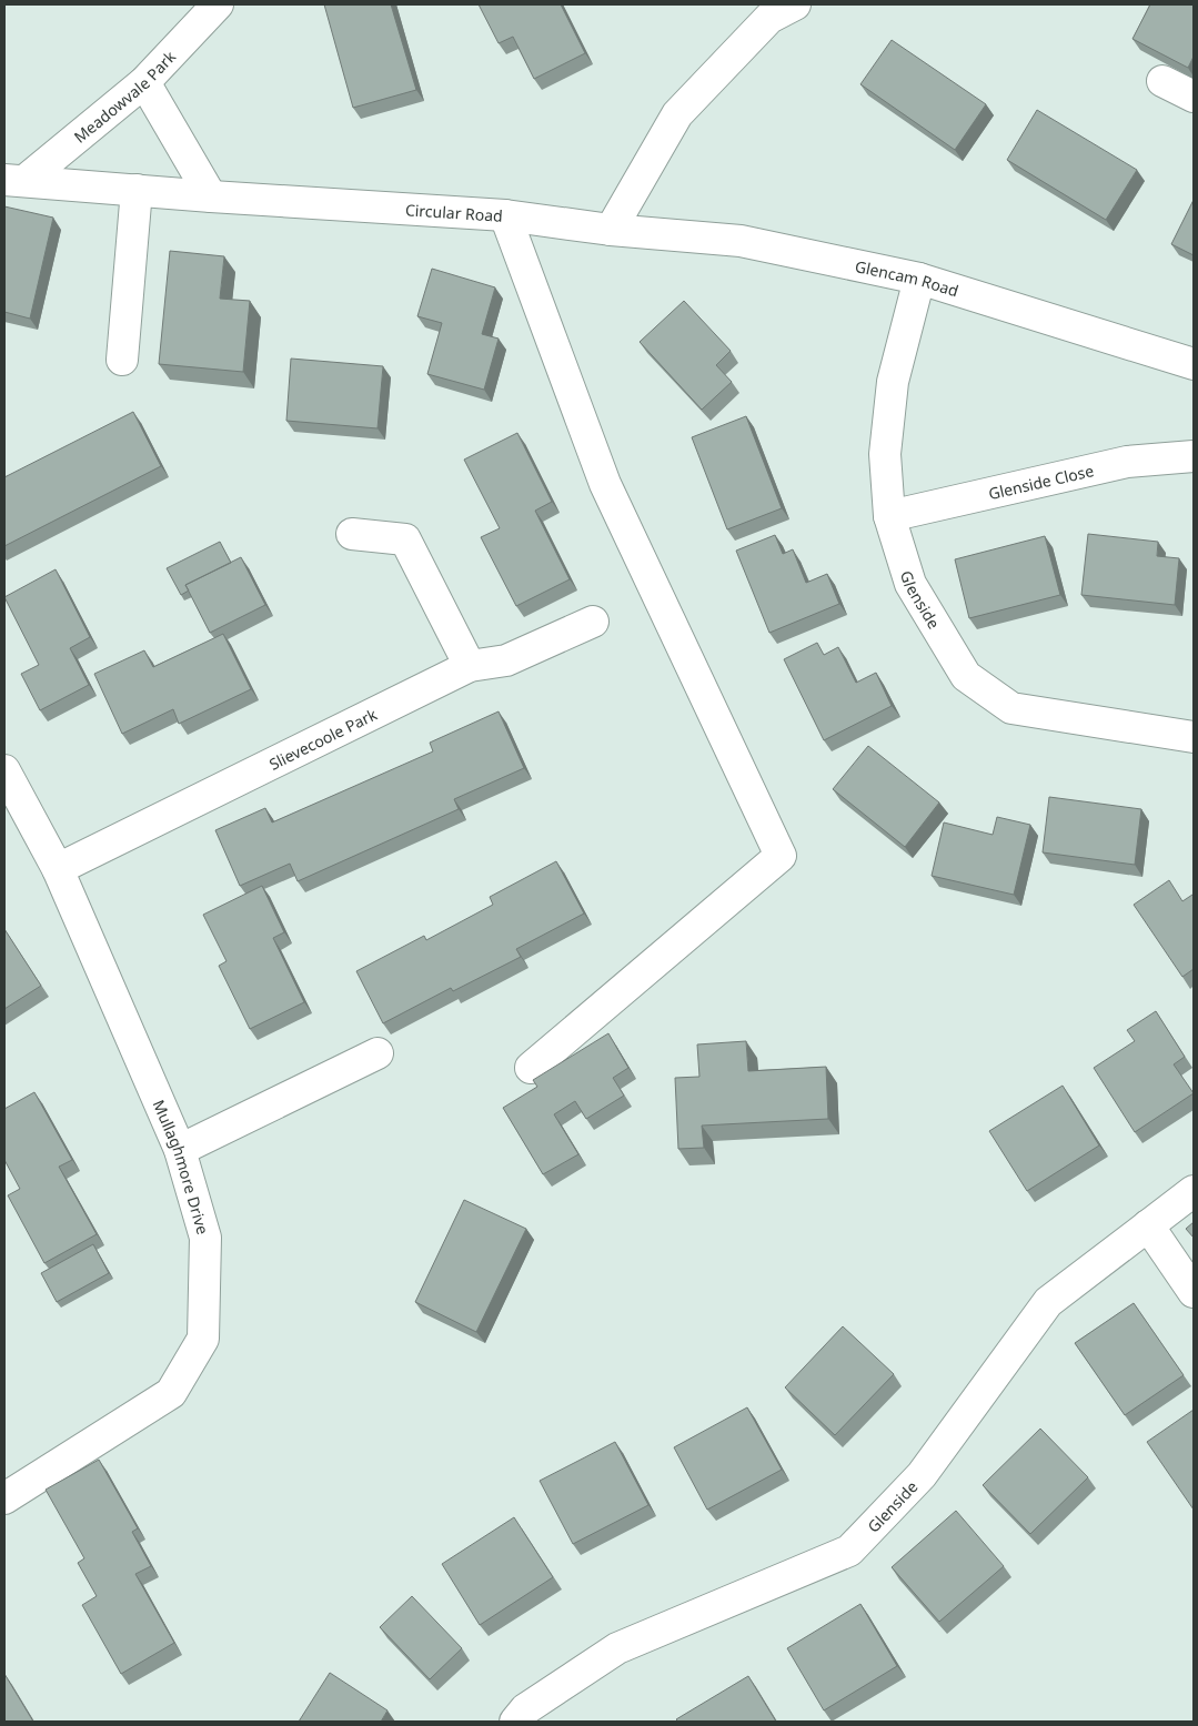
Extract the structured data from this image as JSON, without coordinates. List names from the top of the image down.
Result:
{
  "streets": {
    "street": [
      "Meadowvale Park",
      "Circular Road",
      "Glencam Road",
      "Glenside Close",
      "Glenside",
      "Slievecoole Park",
      "Mullaghmore Drive"
    ]
  },
  "crossings": [
    ["Meadowvale Park", "Circular Road"],
    ["Circular Road", "Glencam Road"],
    ["Glencam Road", "Glenside"],
    ["Glenside Close", "Glenside"],
    ["Slievecoole Park", "Mullaghmore Drive"]
  ]
}
